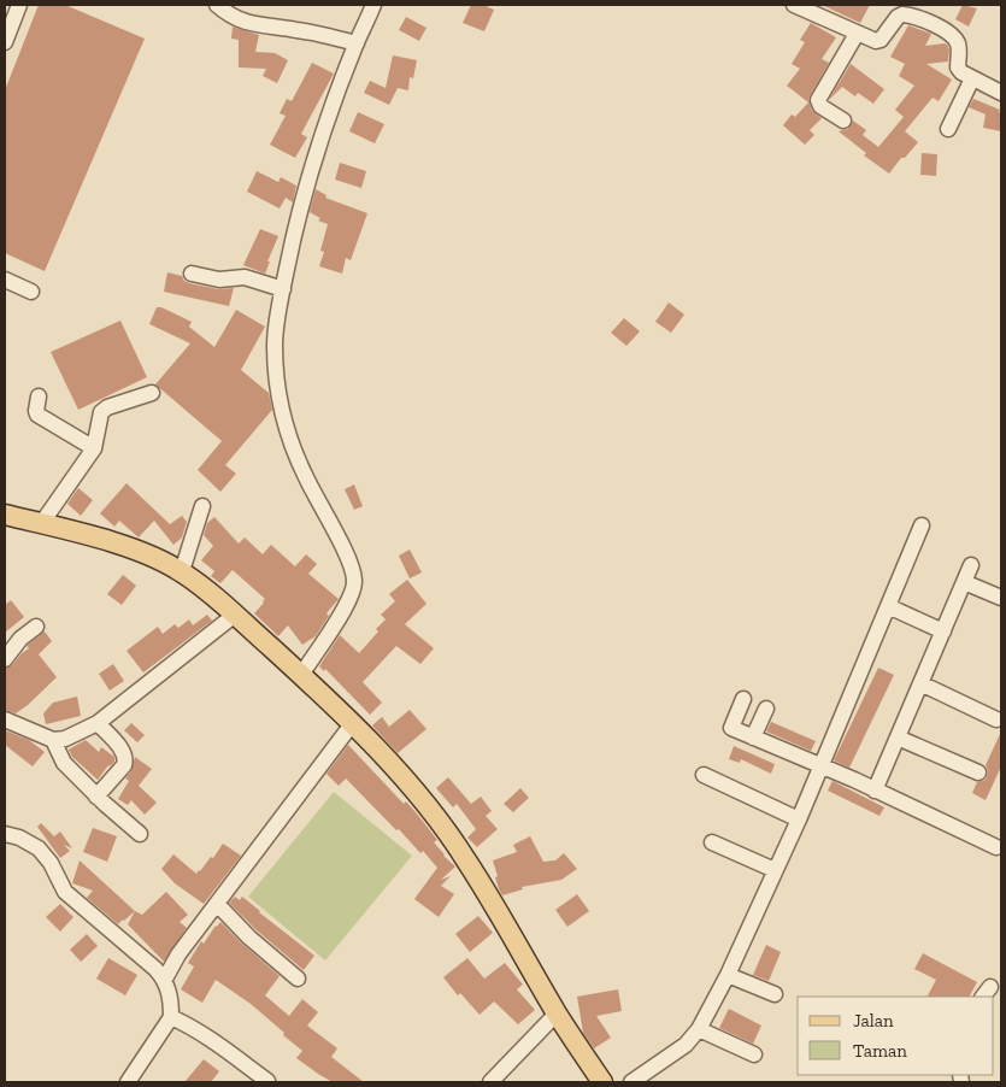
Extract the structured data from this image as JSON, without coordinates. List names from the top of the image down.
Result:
{
  "legend": ["Jalan", "Taman"]
}
